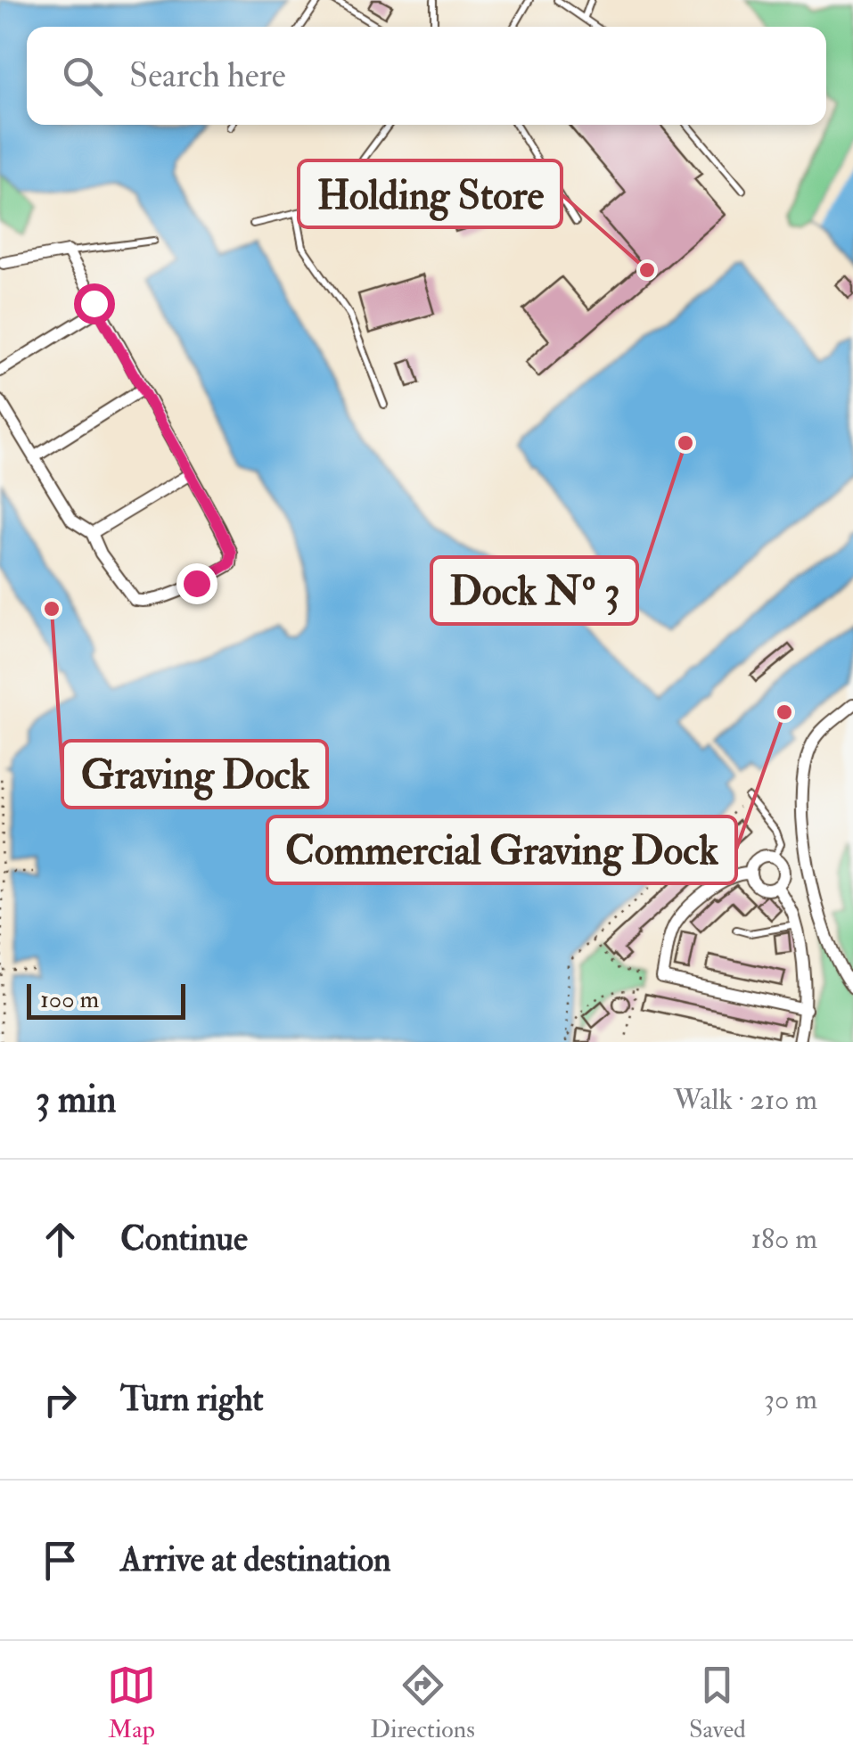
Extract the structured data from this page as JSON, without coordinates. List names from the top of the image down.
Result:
{
  "places": [
    "Holding Store",
    "Dock Nº 3",
    "Graving Dock",
    "Commercial Graving Dock"
  ],
  "scale_bar": "100 m",
  "page": {
    "search": "Search here",
    "scale": "100 m",
    "heading": ["3 min", "Walk · 210 m"],
    "list": [
      ["Continue", "180 m"],
      ["Turn right", "30 m"],
      "Arrive at destination"
    ],
    "nav": ["Map", "Directions", "Saved"]
  }
}
